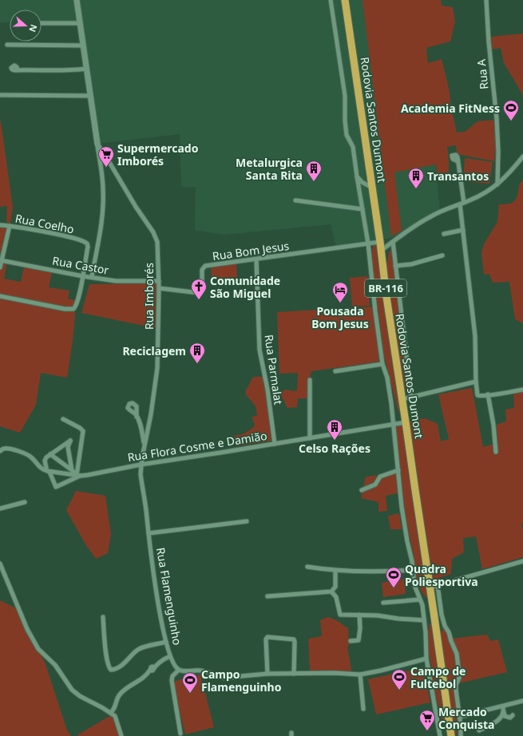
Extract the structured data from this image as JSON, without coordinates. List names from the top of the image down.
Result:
{
  "streets": {
    "highway": ["Rodovia Santos Dumont", "BR-116"],
    "street": [
      "Rua A",
      "Rua Coelho",
      "Rua Bom Jesus",
      "Rua Castor",
      "Rua Imborés",
      "Rua Parmalat",
      "Rua Flora Cosme e Damião",
      "Rua Flamenguinho"
    ]
  },
  "crossings": [
    ["Rodovia Santos Dumont", "Rua Bom Jesus"],
    ["Rodovia Santos Dumont", "Rua Flora Cosme e Damião"],
    ["Rua Coelho", "Rua Castor"],
    ["Rua Bom Jesus", "Rua Imborés"],
    ["Rua Bom Jesus", "Rua Parmalat"],
    ["Rua Castor", "Rua Imborés"],
    ["Rua Imborés", "Rua Flora Cosme e Damião"],
    ["Rua Imborés", "Rua Flamenguinho"],
    ["Rua Parmalat", "Rua Flora Cosme e Damião"],
    ["Rua Flora Cosme e Damião", "Rua Flamenguinho"]
  ],
  "places": {
    "sports": [
      "Academia FitNess",
      "Quadra Poliesportiva",
      "Campo de Fultebol",
      "Campo Flamenguinho"
    ],
    "supermarket": ["Supermercado Imborés", "Mercado Conquista"],
    "building": [
      "Metalurgica Santa Rita",
      "Transantos",
      "Reciclagem",
      "Celso Rações"
    ],
    "church": ["Comunidade São Miguel"],
    "hotel": ["Pousada Bom Jesus"]
  },
  "north": "right"
}
